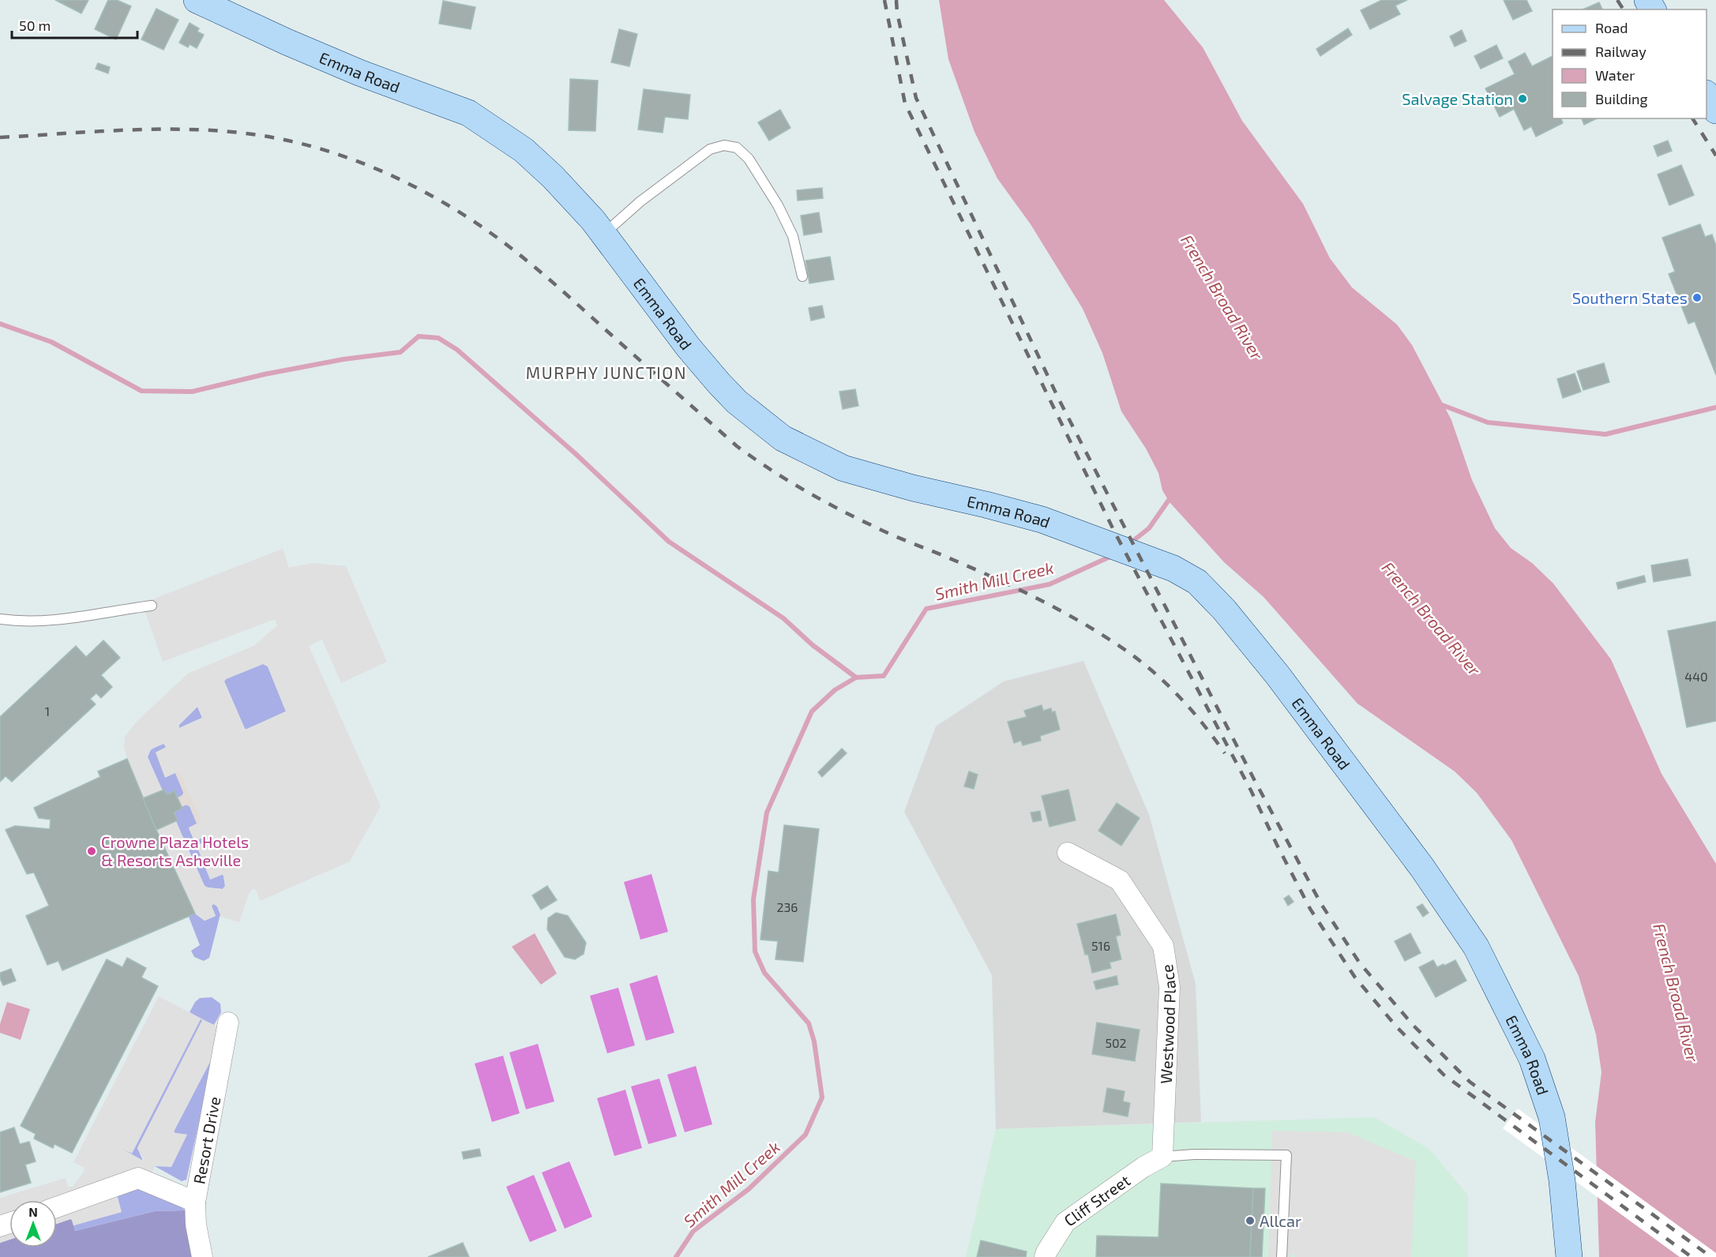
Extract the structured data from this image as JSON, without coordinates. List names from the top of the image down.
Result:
{
  "streets": {
    "street": [
      "Emma Road",
      "Westwood Place",
      "Resort Drive",
      "Cliff Street"
    ]
  },
  "crossings": [
    ["Westwood Place", "Cliff Street"]
  ],
  "districts": ["MURPHY JUNCTION"],
  "water": ["French Broad River", "Smith Mill Creek"],
  "places": [
    "Salvage Station",
    "Southern States",
    "Crowne Plaza Hotels & Resorts Asheville",
    "Allcar"
  ],
  "house_numbers": [
    "440",
    "1",
    "236",
    "516",
    "502"
  ],
  "legend": [
    "Road",
    "Railway",
    "Water",
    "Building"
  ],
  "scale_bar": "50 m",
  "north": "top"
}
